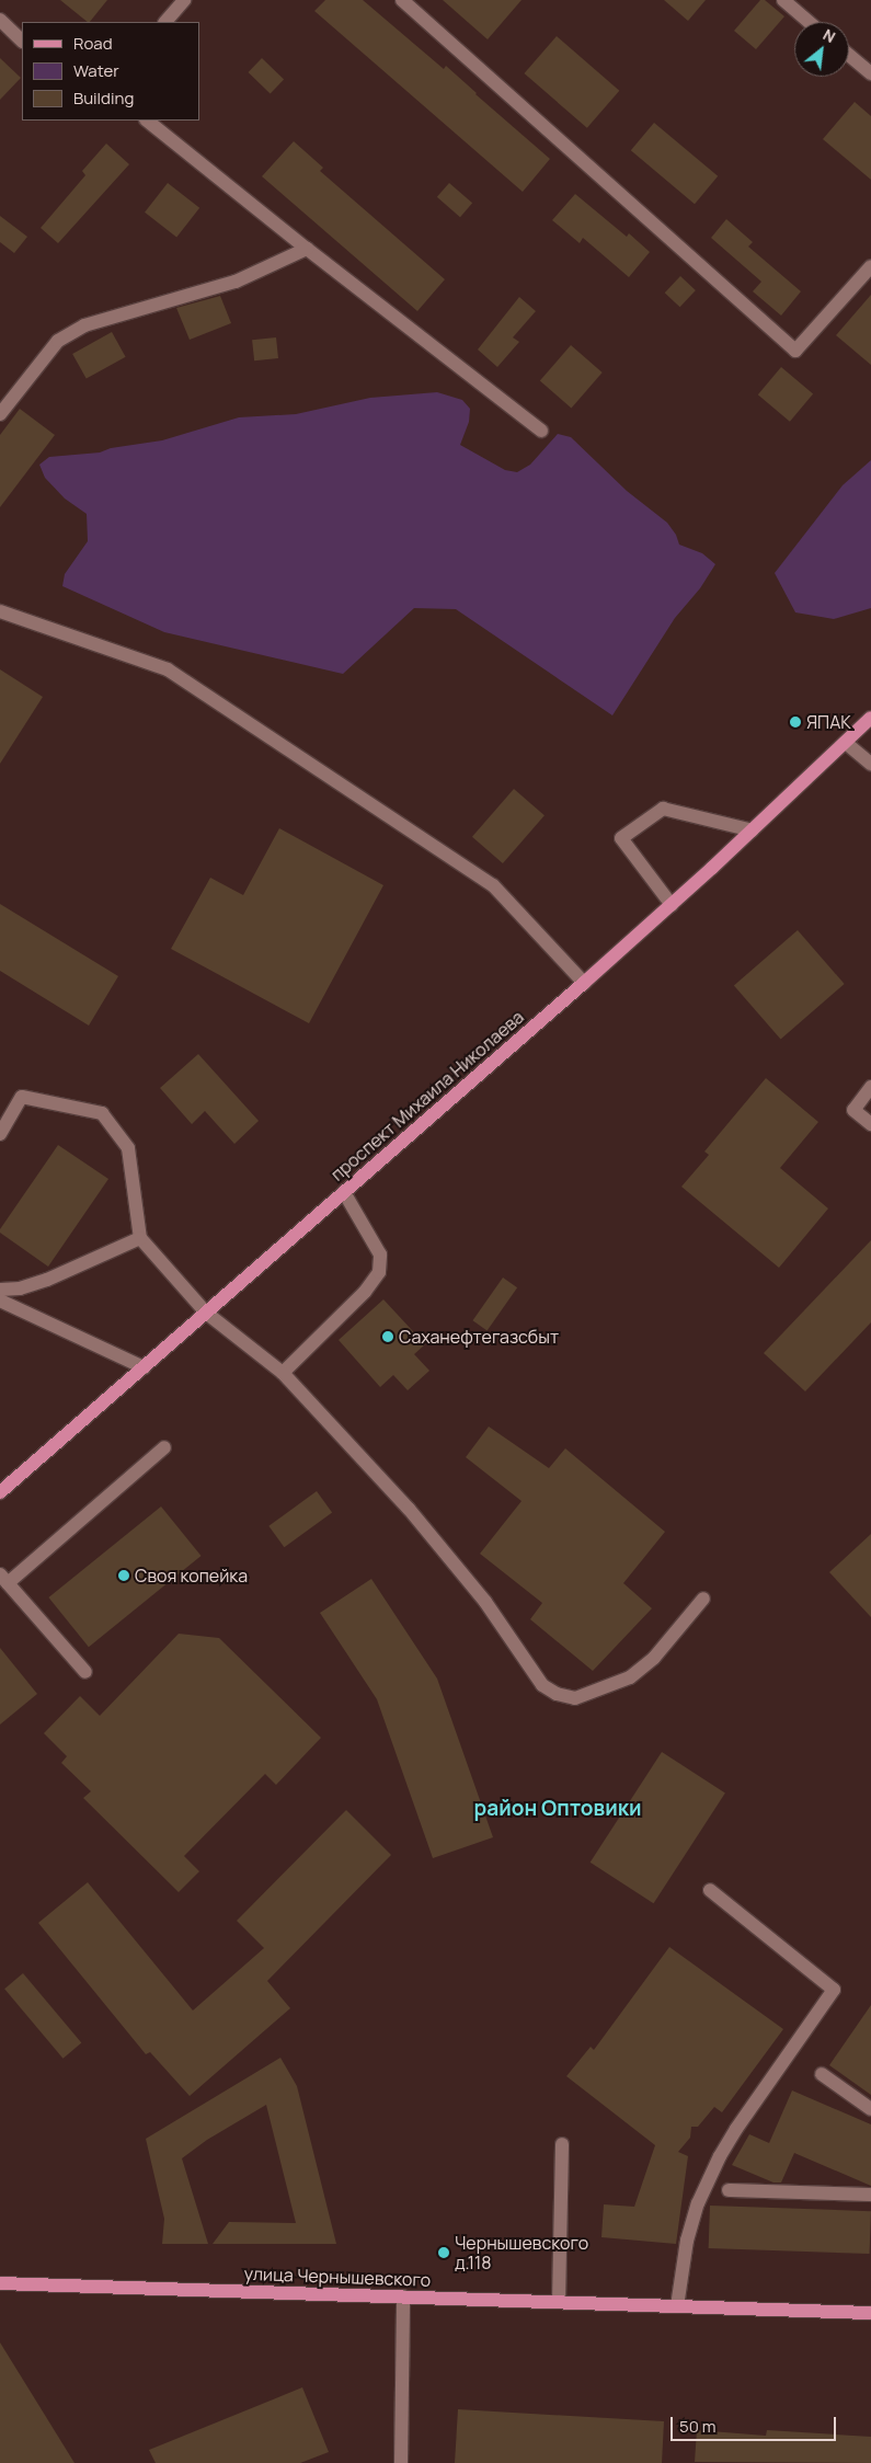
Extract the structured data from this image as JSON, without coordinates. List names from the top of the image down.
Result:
{
  "streets": {
    "main road": ["проспект Михаила Николаева", "улица Чернышевского"]
  },
  "districts": ["район Оптовики"],
  "places": [
    "ЯПАК",
    "Саханефтегазсбыт",
    "Своя копейка",
    "Чернышевского д.118"
  ],
  "legend": ["Road", "Water", "Building"],
  "scale_bar": "50 m",
  "north": "top right"
}
